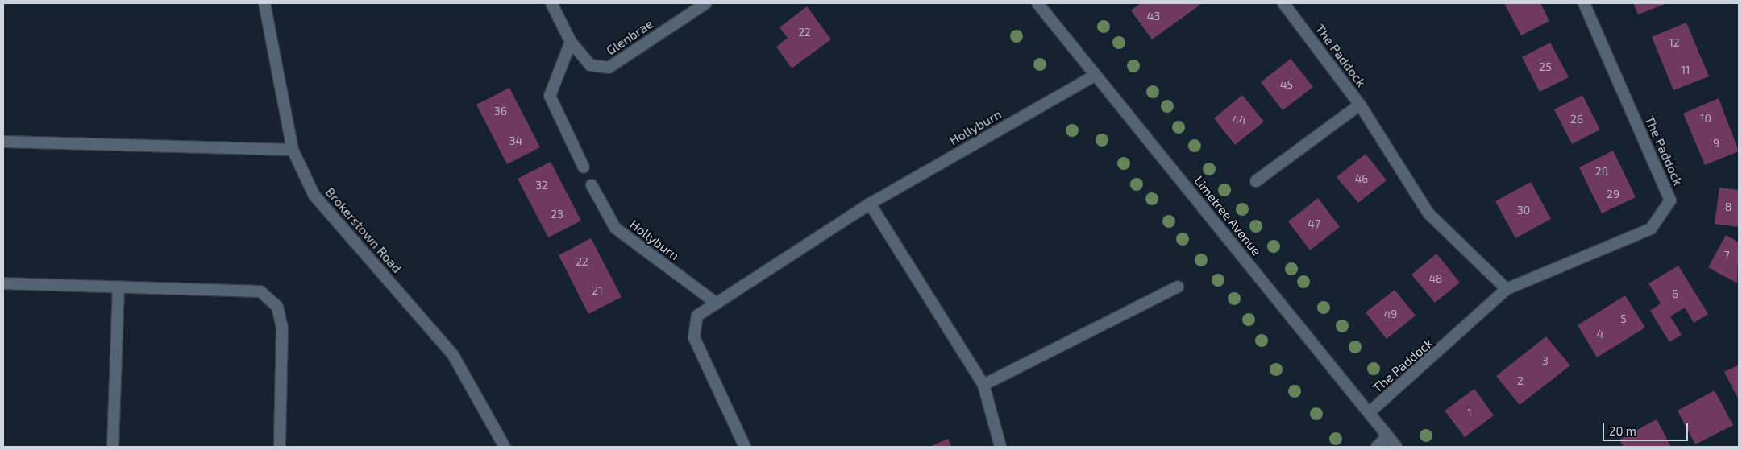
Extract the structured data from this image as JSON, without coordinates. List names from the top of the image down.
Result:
{
  "streets": {
    "street": [
      "Glenbrae",
      "The Paddock",
      "Hollyburn",
      "Limetree Avenue",
      "Brokerstown Road"
    ]
  },
  "crossings": [
    ["The Paddock", "Limetree Avenue"],
    ["Hollyburn", "Limetree Avenue"]
  ],
  "house_numbers": [
    "43",
    "22",
    "12",
    "25",
    "11",
    "45",
    "36",
    "10",
    "26",
    "44",
    "34",
    "9",
    "28",
    "46",
    "32",
    "29",
    "8",
    "30",
    "23",
    "47",
    "7",
    "22",
    "48",
    "21",
    "6",
    "49",
    "5",
    "4",
    "3",
    "2",
    "1"
  ],
  "scale_bar": "20 m"
}
